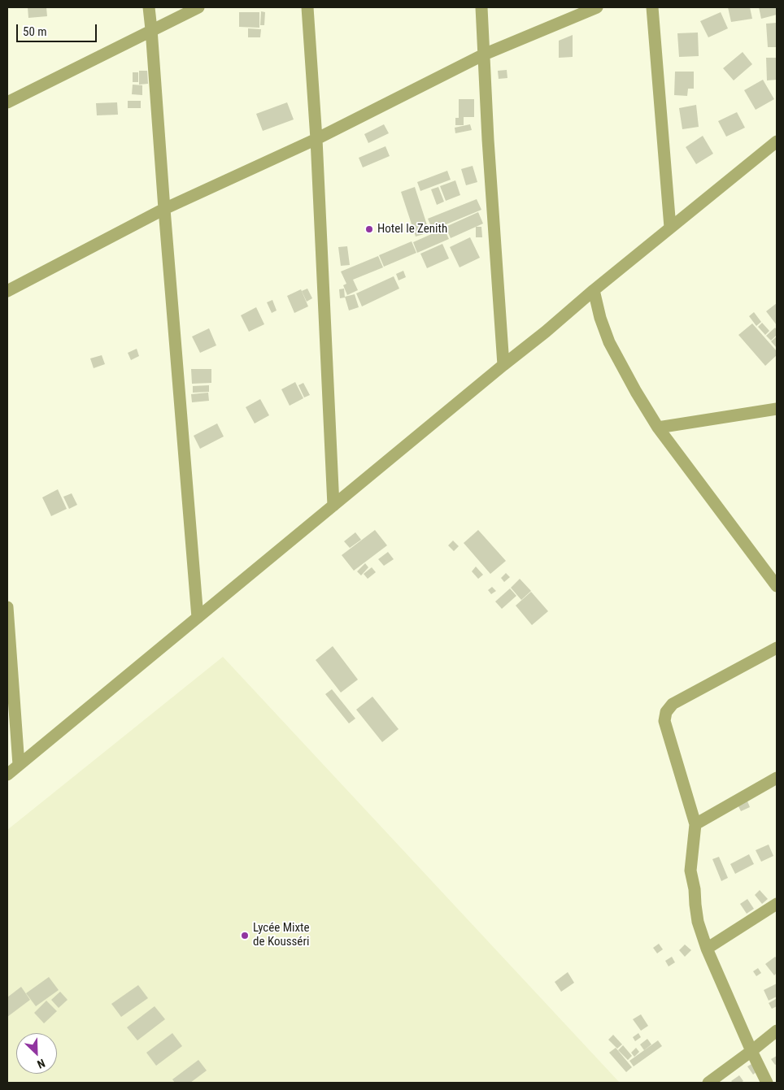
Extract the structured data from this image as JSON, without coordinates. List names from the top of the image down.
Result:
{
  "places": ["Hotel le Zenith", "Lycée Mixte de Kousséri"],
  "scale_bar": "50 m",
  "north": "bottom right"
}
